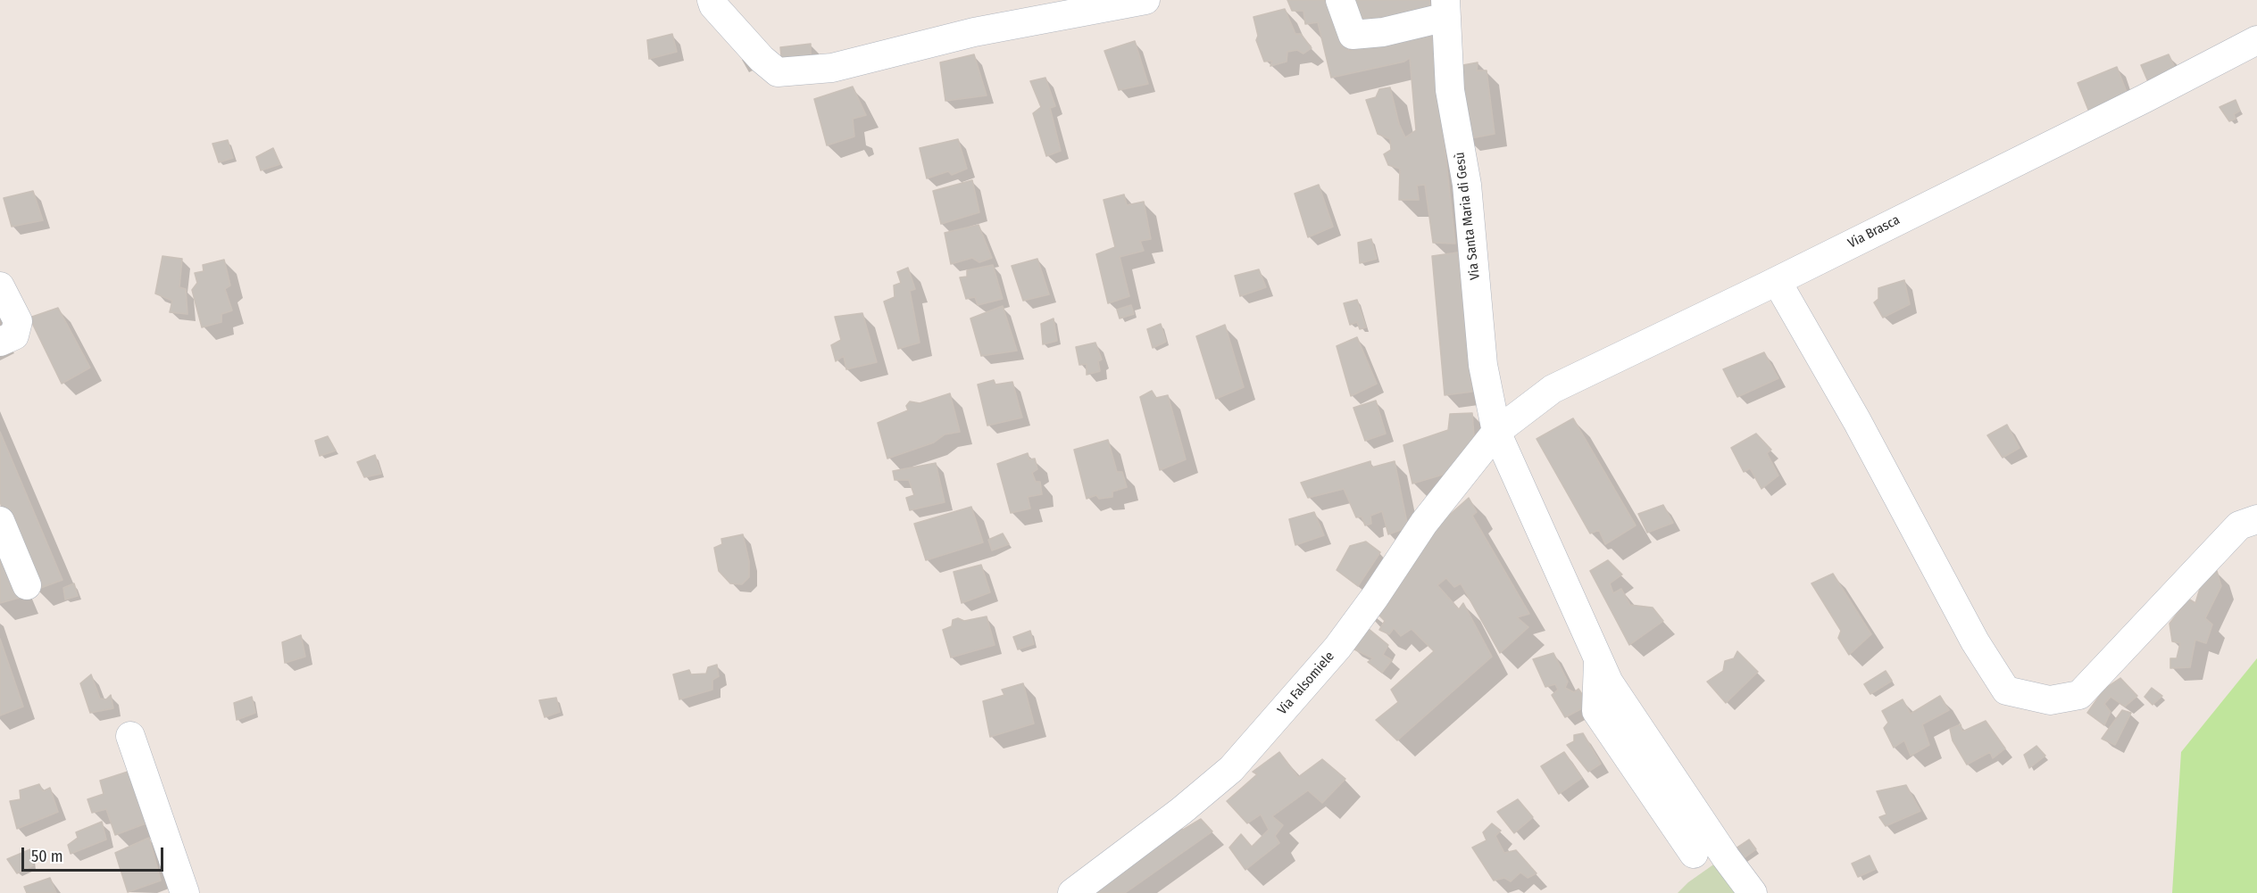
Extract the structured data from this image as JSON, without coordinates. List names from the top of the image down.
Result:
{
  "streets": {
    "street": ["Via Santa Maria di Gesù", "Via Brasca", "Via Falsomiele"]
  },
  "crossings": [
    ["Via Santa Maria di Gesù", "Via Brasca"],
    ["Via Santa Maria di Gesù", "Via Falsomiele"],
    ["Via Brasca", "Via Falsomiele"]
  ],
  "scale_bar": "50 m"
}
